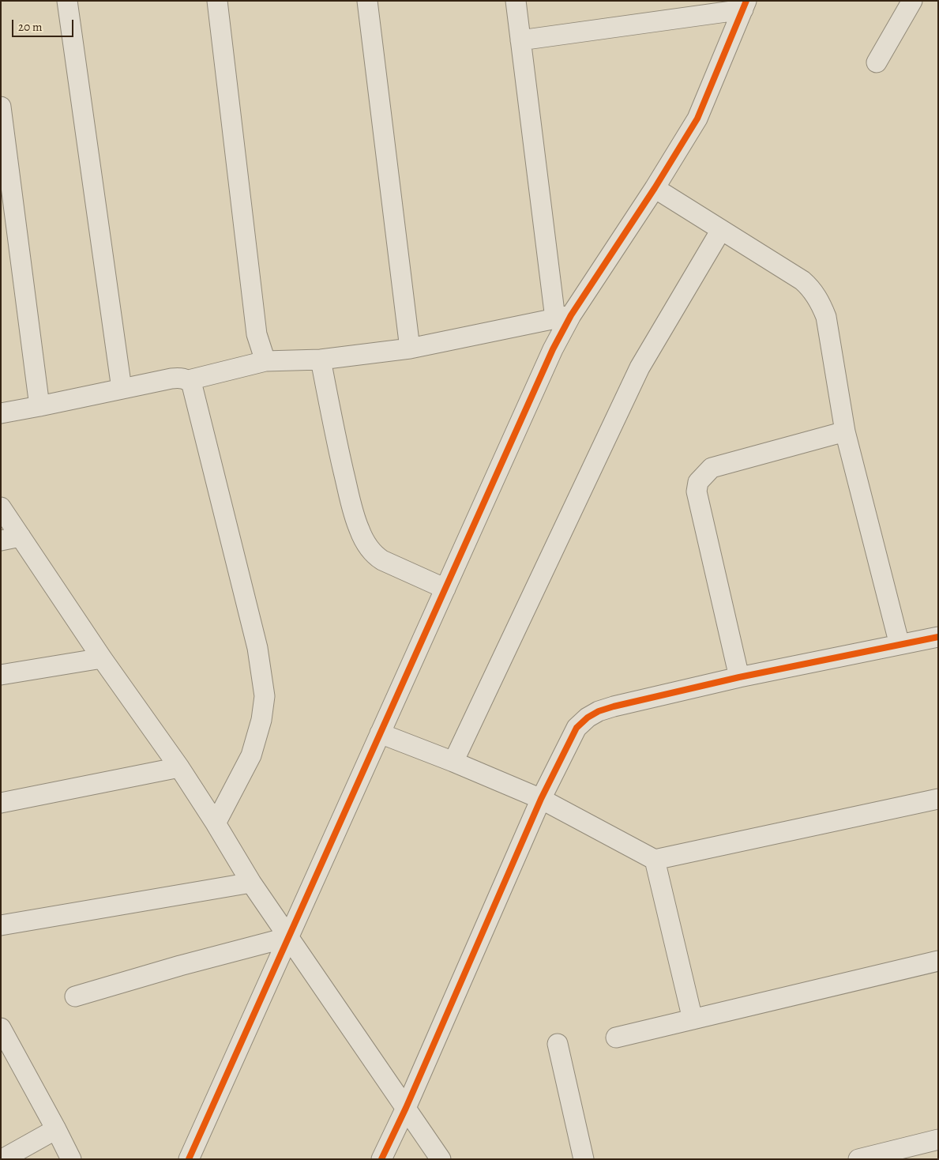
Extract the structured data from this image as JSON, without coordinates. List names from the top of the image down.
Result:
{
  "scale_bar": "20 m"
}
